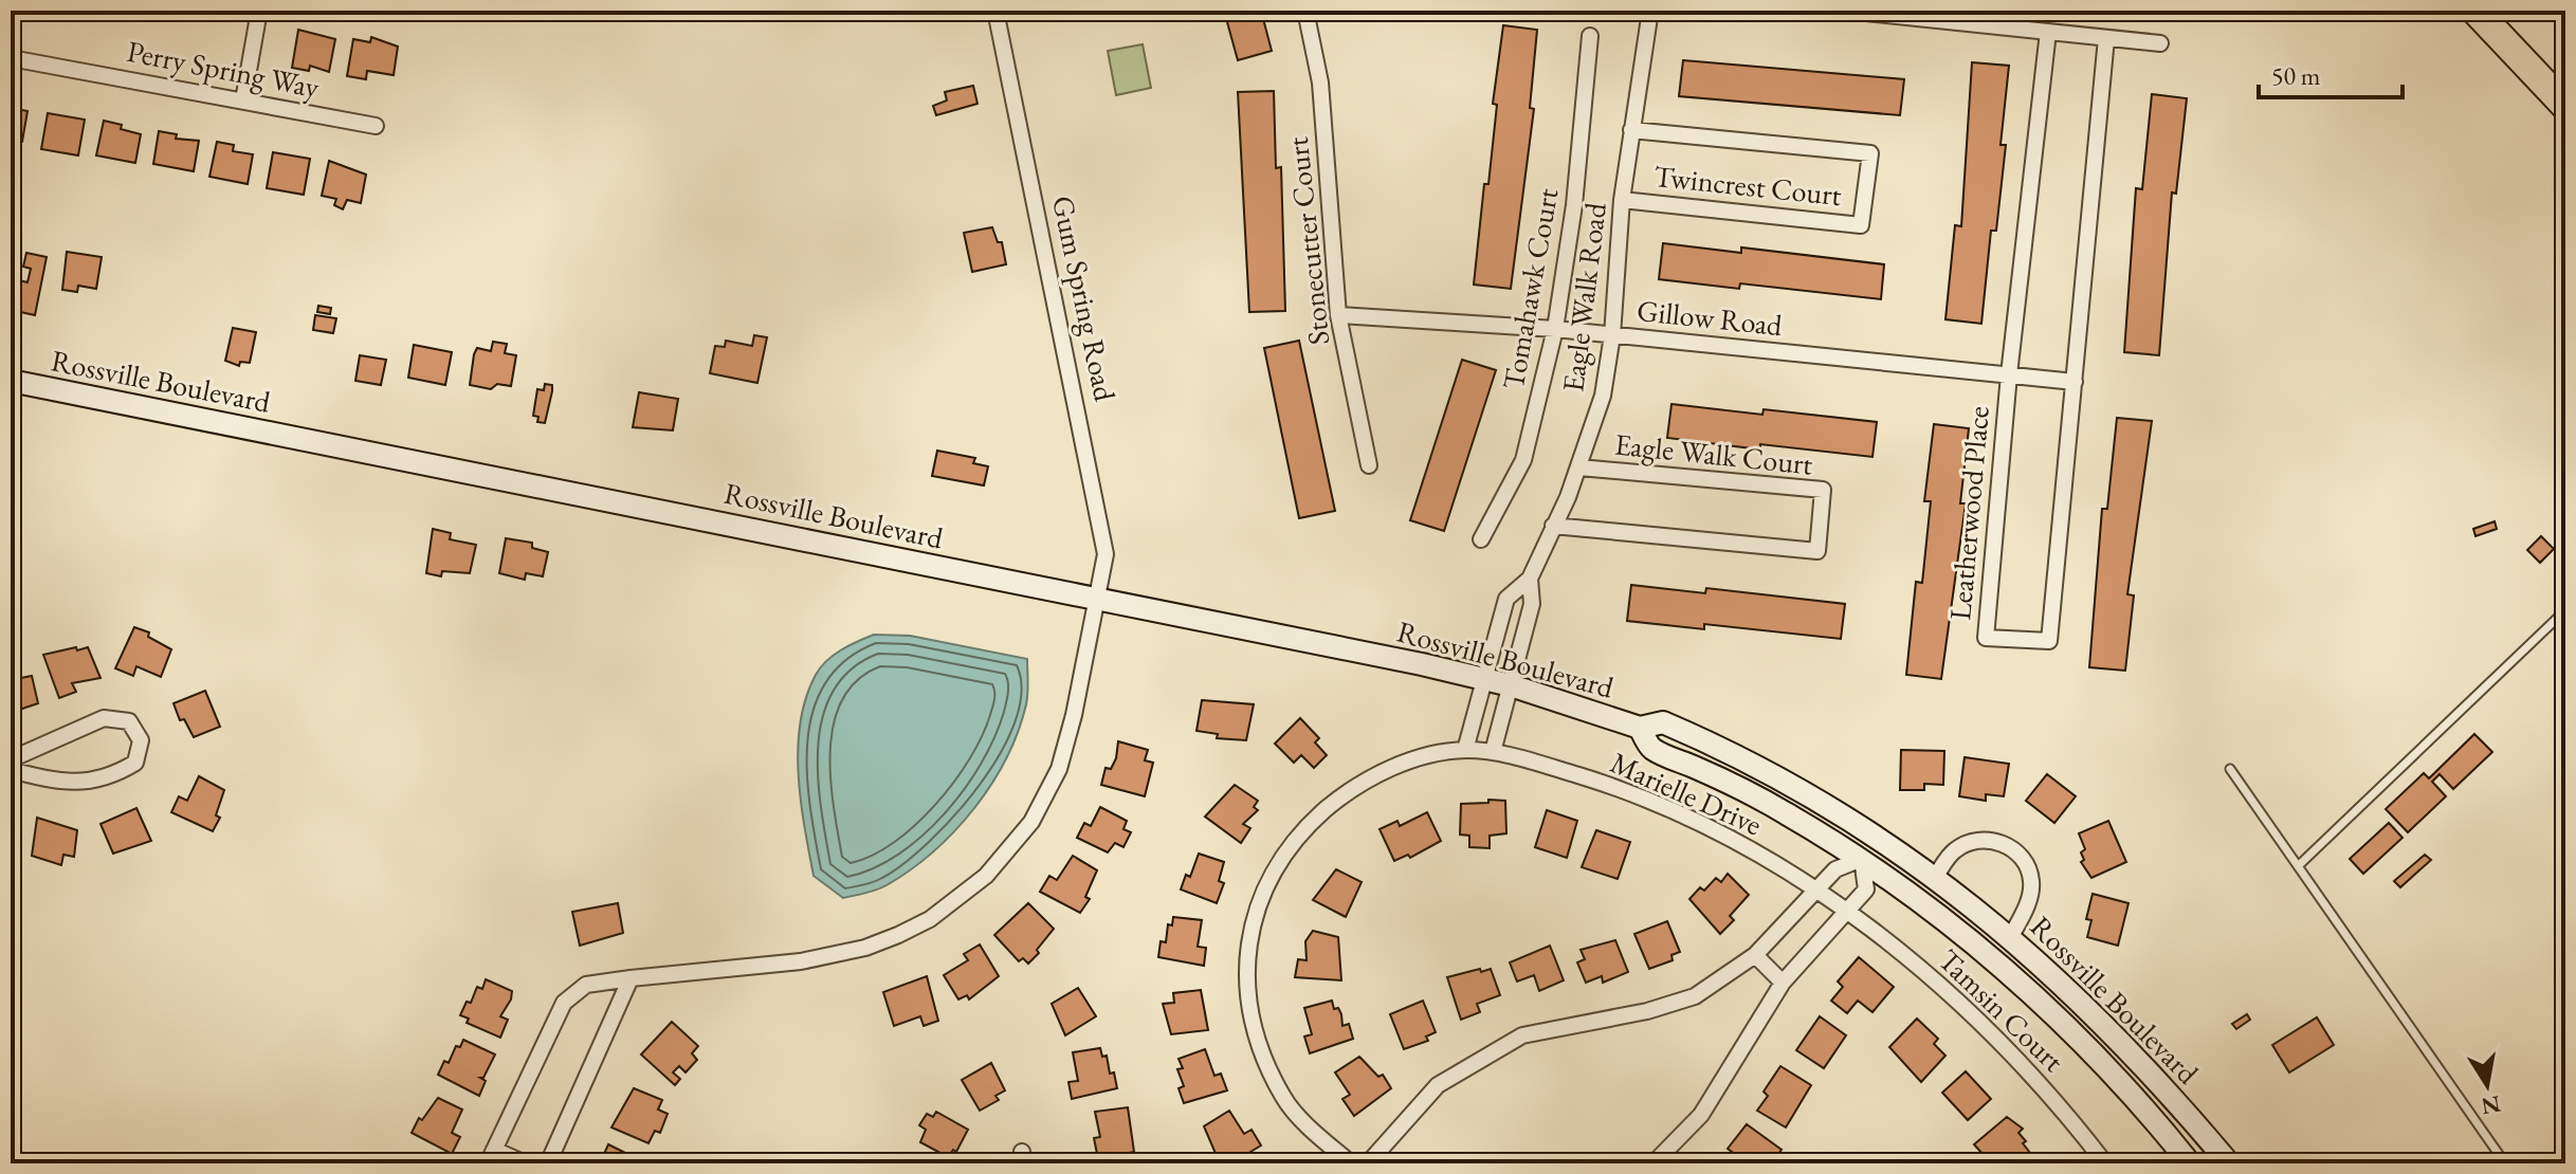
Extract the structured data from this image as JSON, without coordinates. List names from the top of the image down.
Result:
{
  "streets": {
    "main road": ["Rossville Boulevard"],
    "street": [
      "Perry Spring Way",
      "Twincrest Court",
      "Stonecutter Court",
      "Tomahawk Court",
      "Eagle Walk Road",
      "Gum Spring Road",
      "Gillow Road",
      "Eagle Walk Court",
      "Leatherwood Place",
      "Marielle Drive",
      "Tamsin Court"
    ]
  },
  "crossings": [
    ["Twincrest Court", "Eagle Walk Road"],
    ["Stonecutter Court", "Gillow Road"],
    ["Tomahawk Court", "Gillow Road"],
    ["Eagle Walk Road", "Gillow Road"],
    ["Eagle Walk Road", "Rossville Boulevard"],
    ["Eagle Walk Road", "Eagle Walk Court"],
    ["Gum Spring Road", "Rossville Boulevard"],
    ["Gillow Road", "Leatherwood Place"],
    ["Marielle Drive", "Tamsin Court"]
  ],
  "scale_bar": "50 m",
  "north": "bottom"
}
